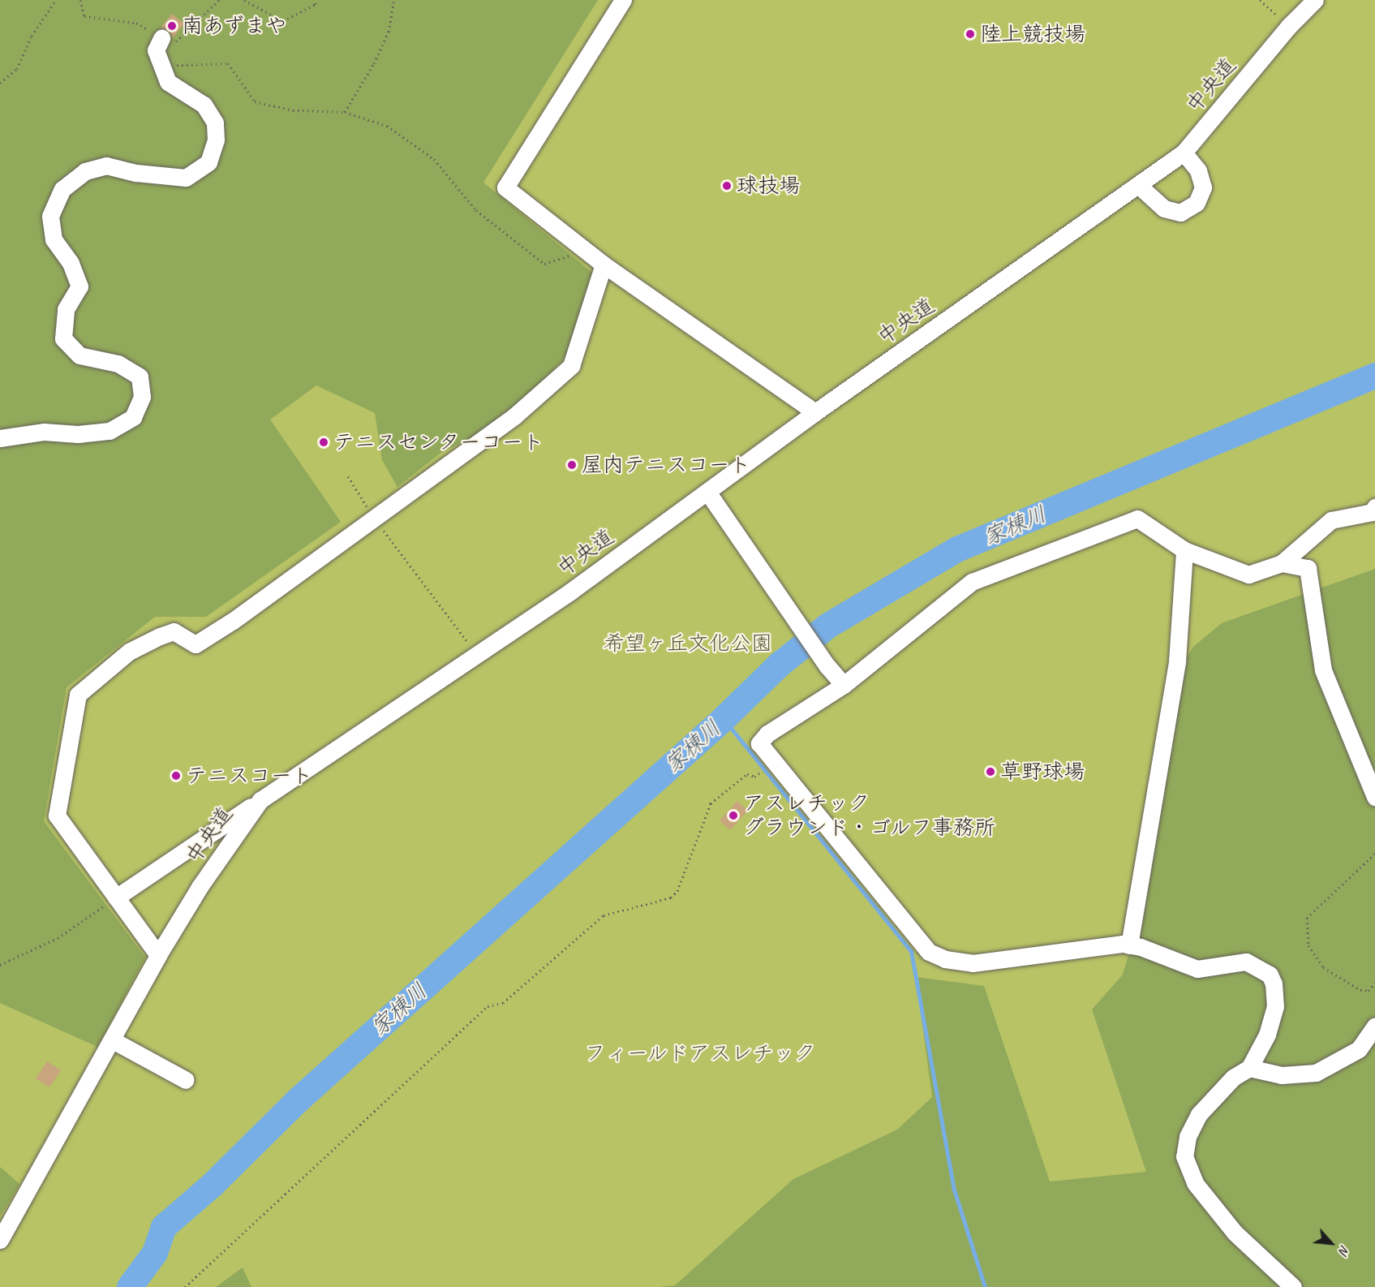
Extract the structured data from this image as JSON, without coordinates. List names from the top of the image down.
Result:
{
  "streets": {
    "lane": ["中央道"]
  },
  "water": ["家棟川"],
  "parks": ["希望ヶ丘文化公園", "フィールドアスレチック"],
  "places": [
    "南あずまや",
    "陸上競技場",
    "球技場",
    "テニスセンターコート",
    "屋内テニスコート",
    "草野球場",
    "テニスコート",
    "アスレチック グラウンド・ゴルフ事務所"
  ],
  "north": "bottom right"
}
